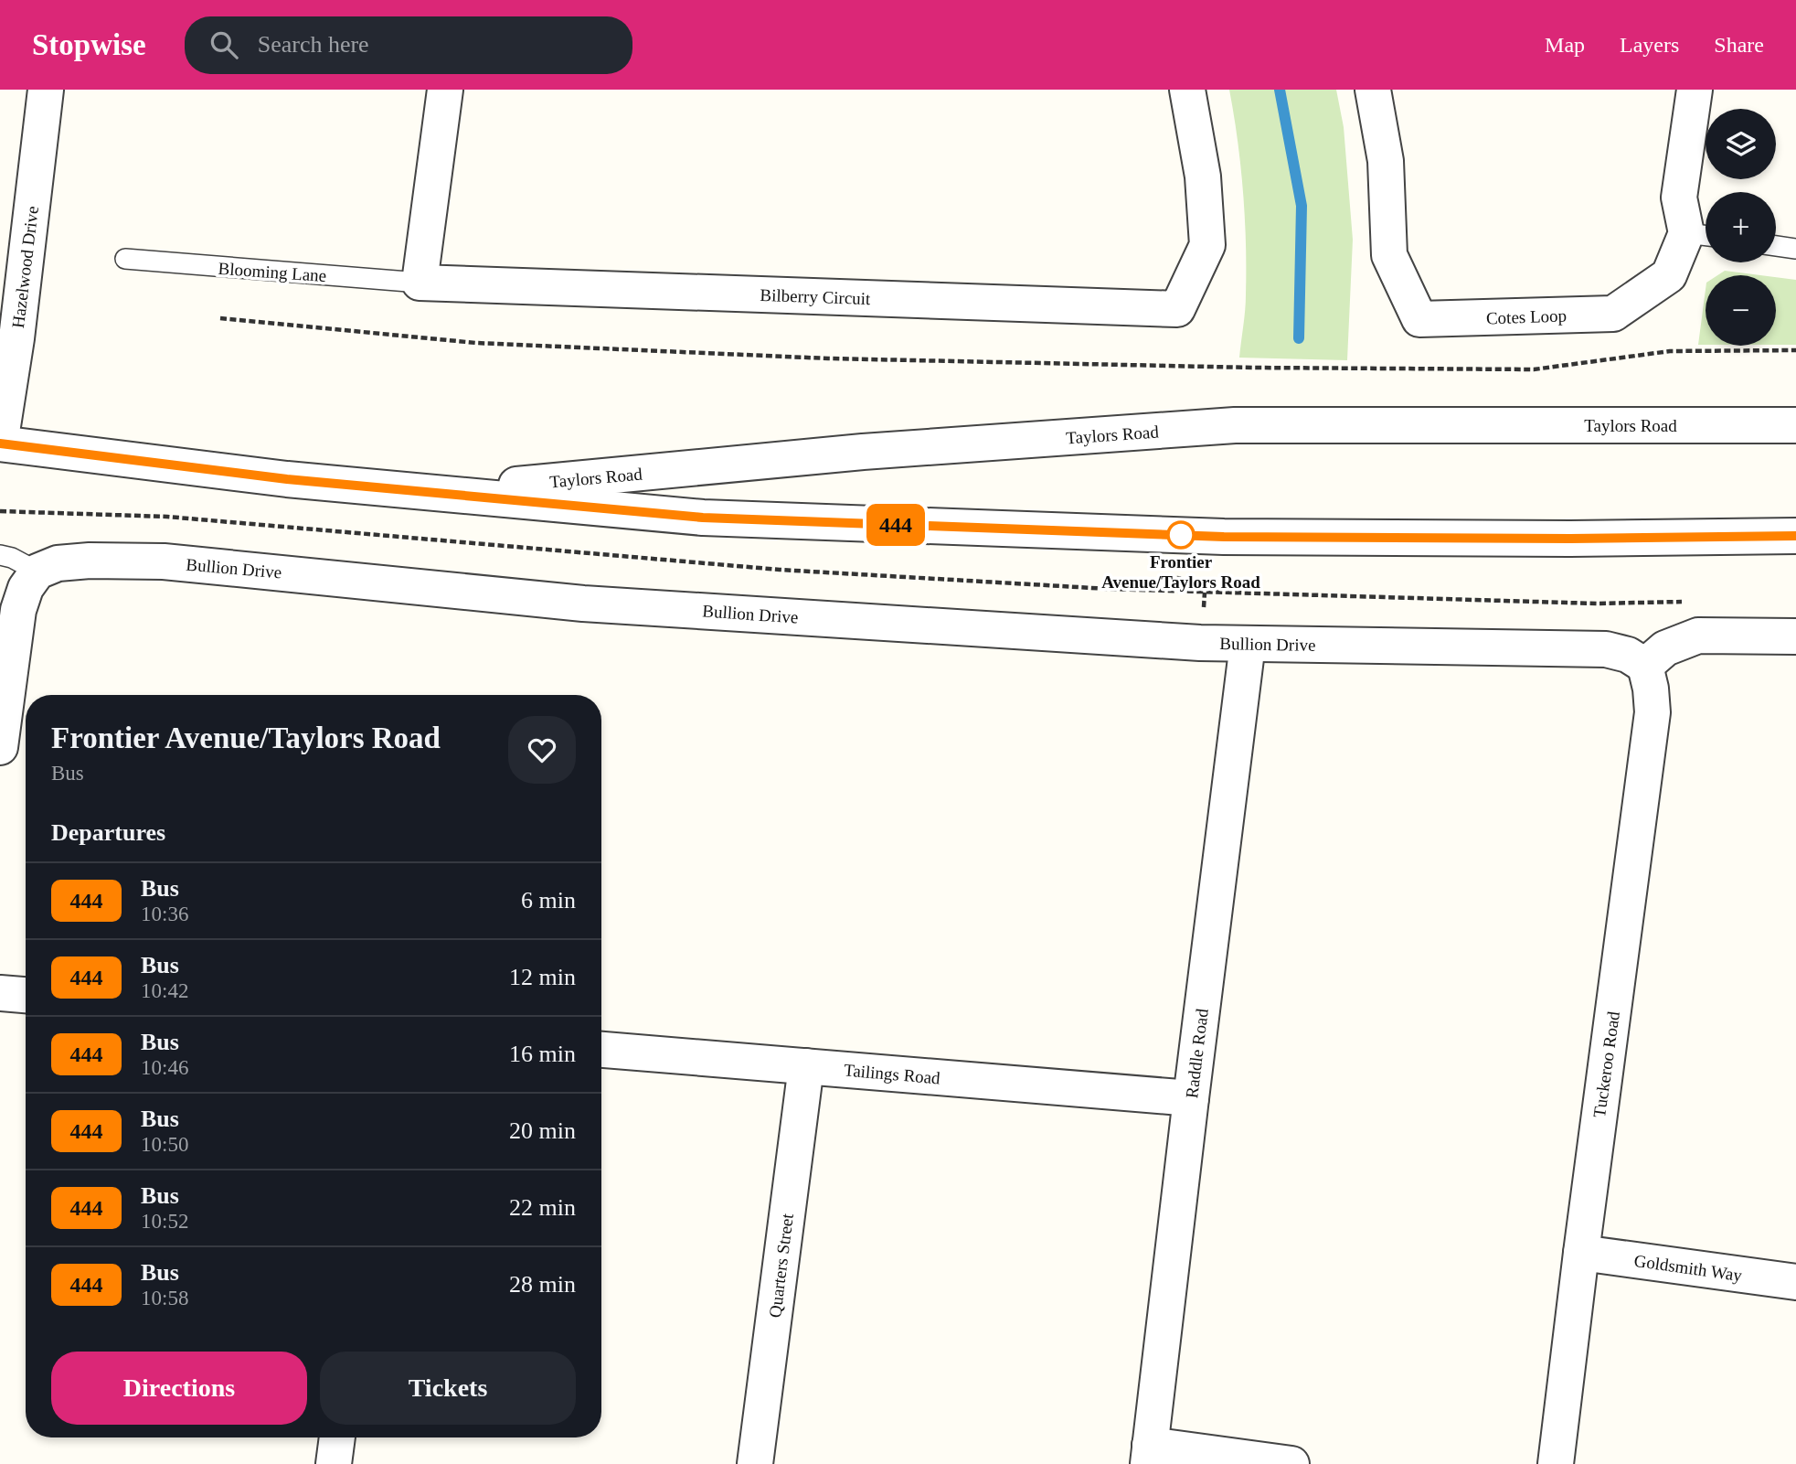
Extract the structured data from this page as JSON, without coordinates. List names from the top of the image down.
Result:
{
  "streets": {
    "street": [
      "Hazelwood Drive",
      "Bilberry Circuit",
      "Cotes Loop",
      "Taylors Road",
      "Bullion Drive",
      "Raddle Road",
      "Tuckeroo Road",
      "Tailings Road",
      "Quarters Street",
      "Goldsmith Way"
    ],
    "lane": ["Blooming Lane"]
  },
  "crossings": [
    ["Hazelwood Drive", "Taylors Road"],
    ["Blooming Lane", "Bilberry Circuit"],
    ["Bullion Drive", "Raddle Road"],
    ["Bullion Drive", "Tuckeroo Road"],
    ["Raddle Road", "Tailings Road"],
    ["Tuckeroo Road", "Goldsmith Way"],
    ["Tailings Road", "Quarters Street"]
  ],
  "places": ["Frontier Avenue/Taylors Road"],
  "lines": ["bus line 444"],
  "page": {
    "header": "Stopwise",
    "search": "Search here",
    "nav": ["Map", "Layers", "Share"],
    "on_map": "444",
    "map_buttons": ["+", "−"],
    "heading": [
      ["Frontier Avenue/Taylors Road", "Bus"],
      "Departures"
    ],
    "list": [
      {
        "mark": "444",
        "name": "Bus",
        "note": "10:36",
        "value": "6 min"
      },
      {
        "mark": "444",
        "name": "Bus",
        "note": "10:42",
        "value": "12 min"
      },
      {
        "mark": "444",
        "name": "Bus",
        "note": "10:46",
        "value": "16 min"
      },
      {
        "mark": "444",
        "name": "Bus",
        "note": "10:50",
        "value": "20 min"
      },
      {
        "mark": "444",
        "name": "Bus",
        "note": "10:52",
        "value": "22 min"
      },
      {
        "mark": "444",
        "name": "Bus",
        "note": "10:58",
        "value": "28 min"
      }
    ],
    "buttons": ["Directions", "Tickets"]
  }
}
